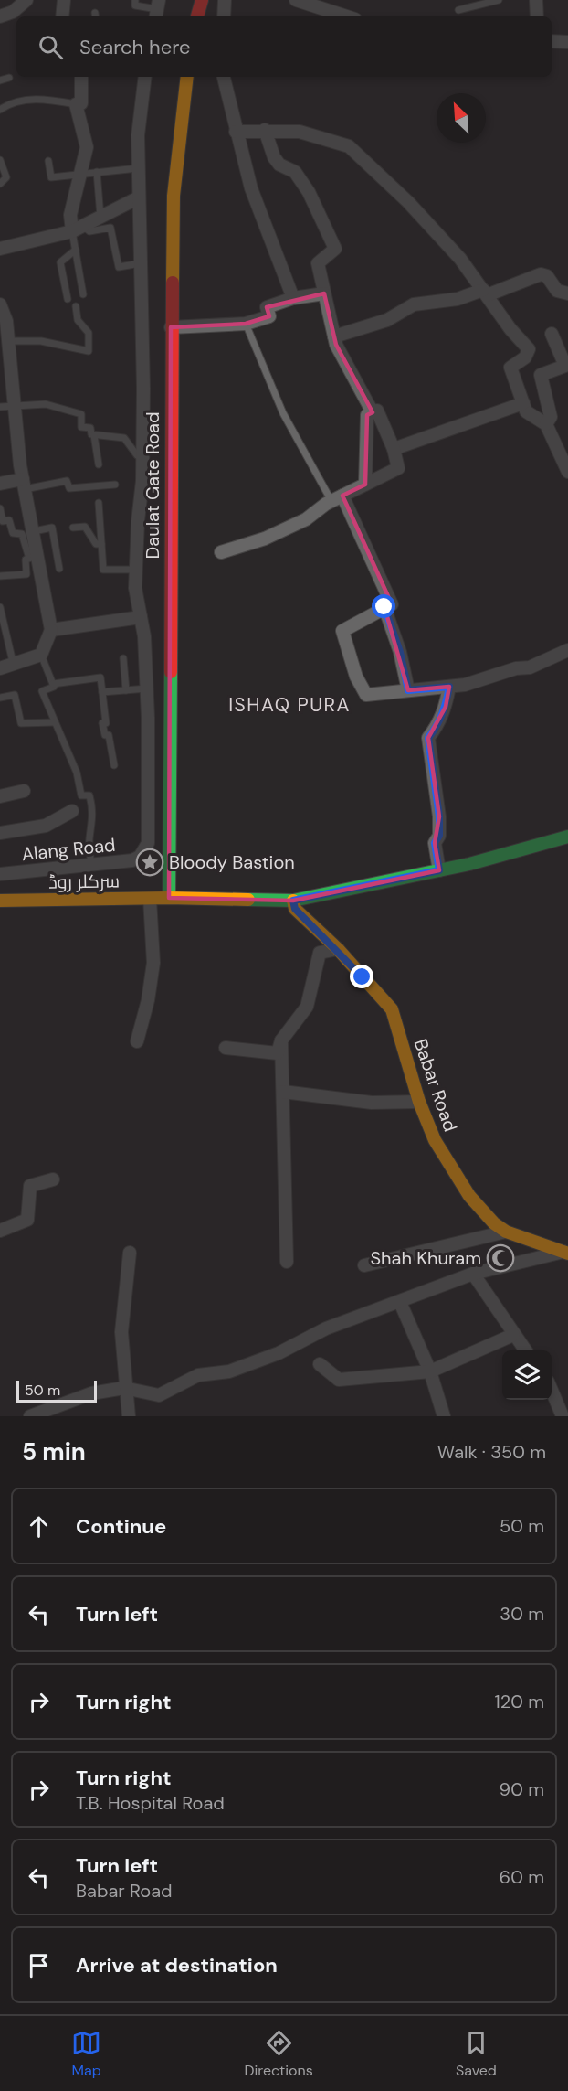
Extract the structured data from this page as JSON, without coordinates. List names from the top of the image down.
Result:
{
  "streets": {
    "main road": ["Daulat Gate Road", "سرکلر روڈ", "Babar Road"],
    "street": ["Alang Road"]
  },
  "crossings": [
    ["Daulat Gate Road", "سرکلر روڈ"],
    ["سرکلر روڈ", "Babar Road"]
  ],
  "districts": ["ISHAQ PURA"],
  "places": {
    "place": ["Bloody Bastion"],
    "mosque": ["Shah Khuram"]
  },
  "scale_bar": "50 m",
  "north": "top left",
  "page": {
    "search": "Search here",
    "scale": "50 m",
    "heading": ["5 min", "Walk · 350 m"],
    "list": [
      ["Continue", "50 m"],
      ["Turn left", "30 m"],
      ["Turn right", "120 m"],
      ["Turn right", "T.B. Hospital Road", "90 m"],
      ["Turn left", "Babar Road", "60 m"],
      "Arrive at destination"
    ],
    "nav": ["Map", "Directions", "Saved"]
  }
}
